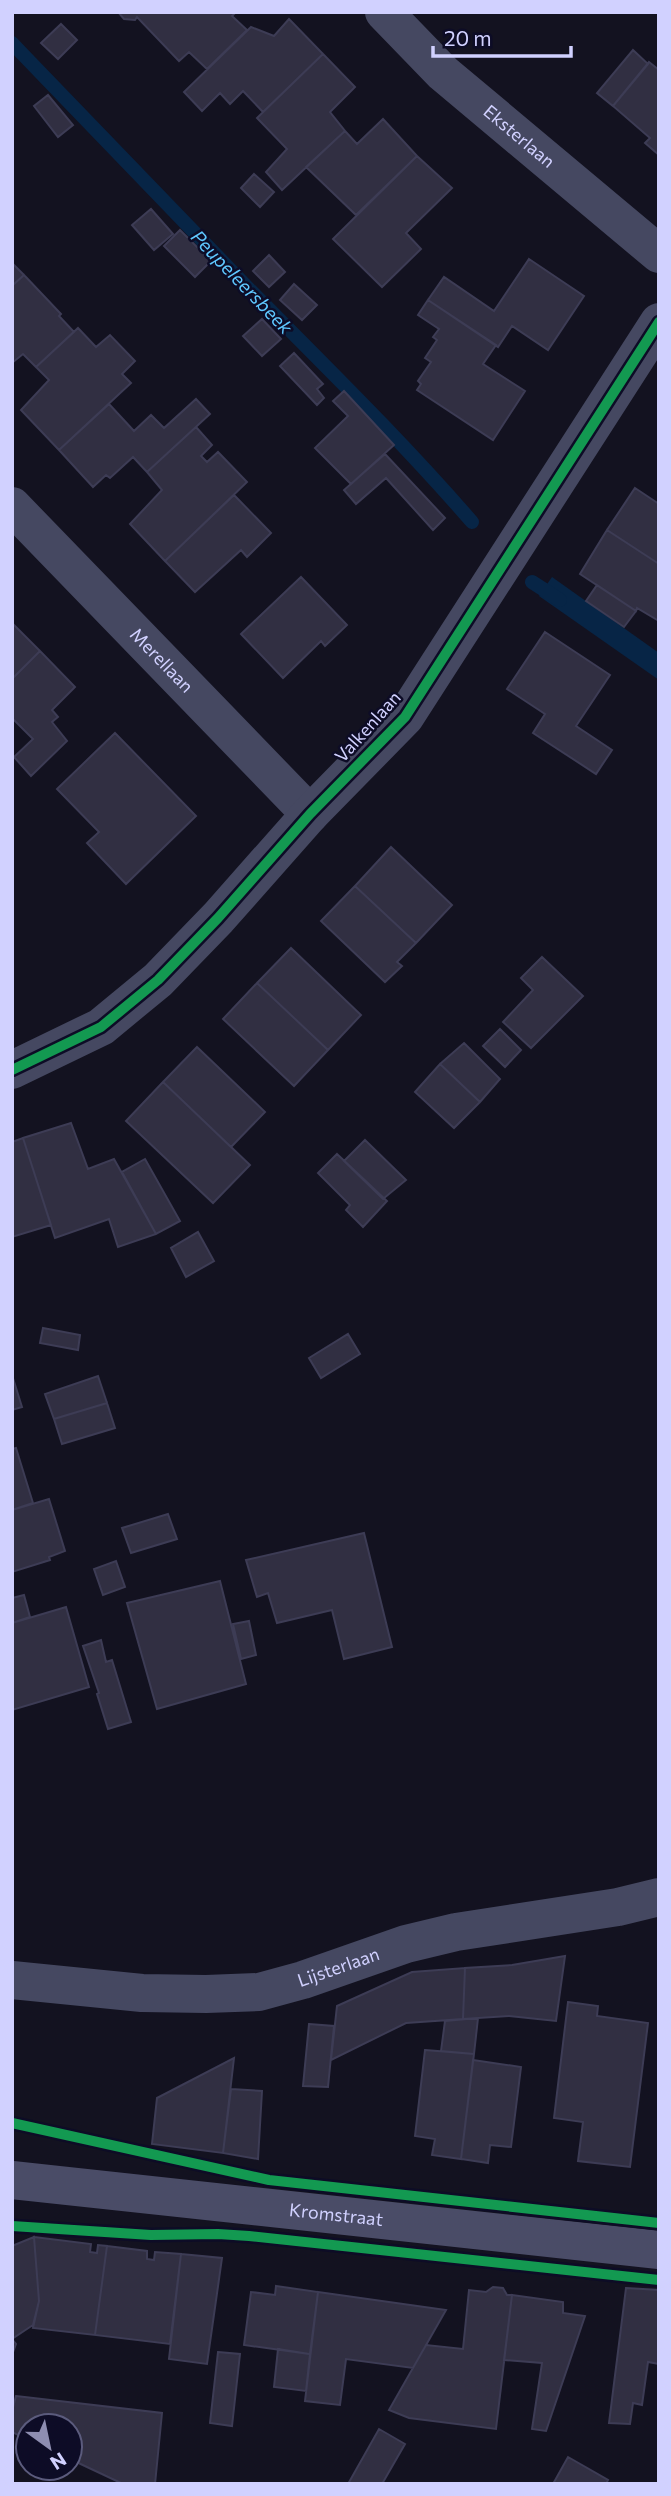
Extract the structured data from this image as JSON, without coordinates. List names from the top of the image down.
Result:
{
  "streets": {
    "main road": ["Kromstraat"],
    "street": [
      "Eksterlaan",
      "Merellaan",
      "Valkenlaan",
      "Lijsterlaan"
    ]
  },
  "crossings": [
    ["Merellaan", "Valkenlaan"]
  ],
  "water": ["Peupeleersbeek"],
  "scale_bar": "20 m",
  "north": "bottom right"
}
